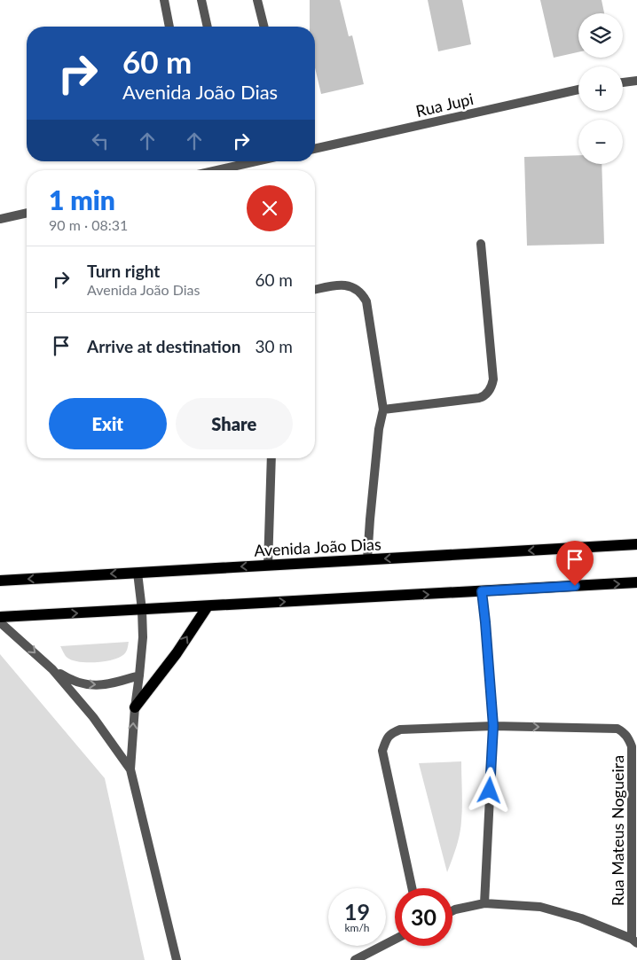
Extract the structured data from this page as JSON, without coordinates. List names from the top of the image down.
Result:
{
  "streets": {
    "main road": ["Avenida João Dias"],
    "street": ["Rua Jupi", "Rua Mateus Nogueira"]
  },
  "page": {
    "map_buttons": ["+", "−"],
    "turn": ["60 m", "Avenida João Dias"],
    "heading": ["1 min", "90 m · 08:31"],
    "list": [
      {
        "name": "Turn right",
        "note": "Avenida João Dias",
        "value": "60 m"
      },
      {
        "name": "Arrive at destination",
        "value": "30 m"
      }
    ],
    "buttons": ["Exit", "Share"],
    "speed": "19 km/h",
    "limit": "30"
  }
}
